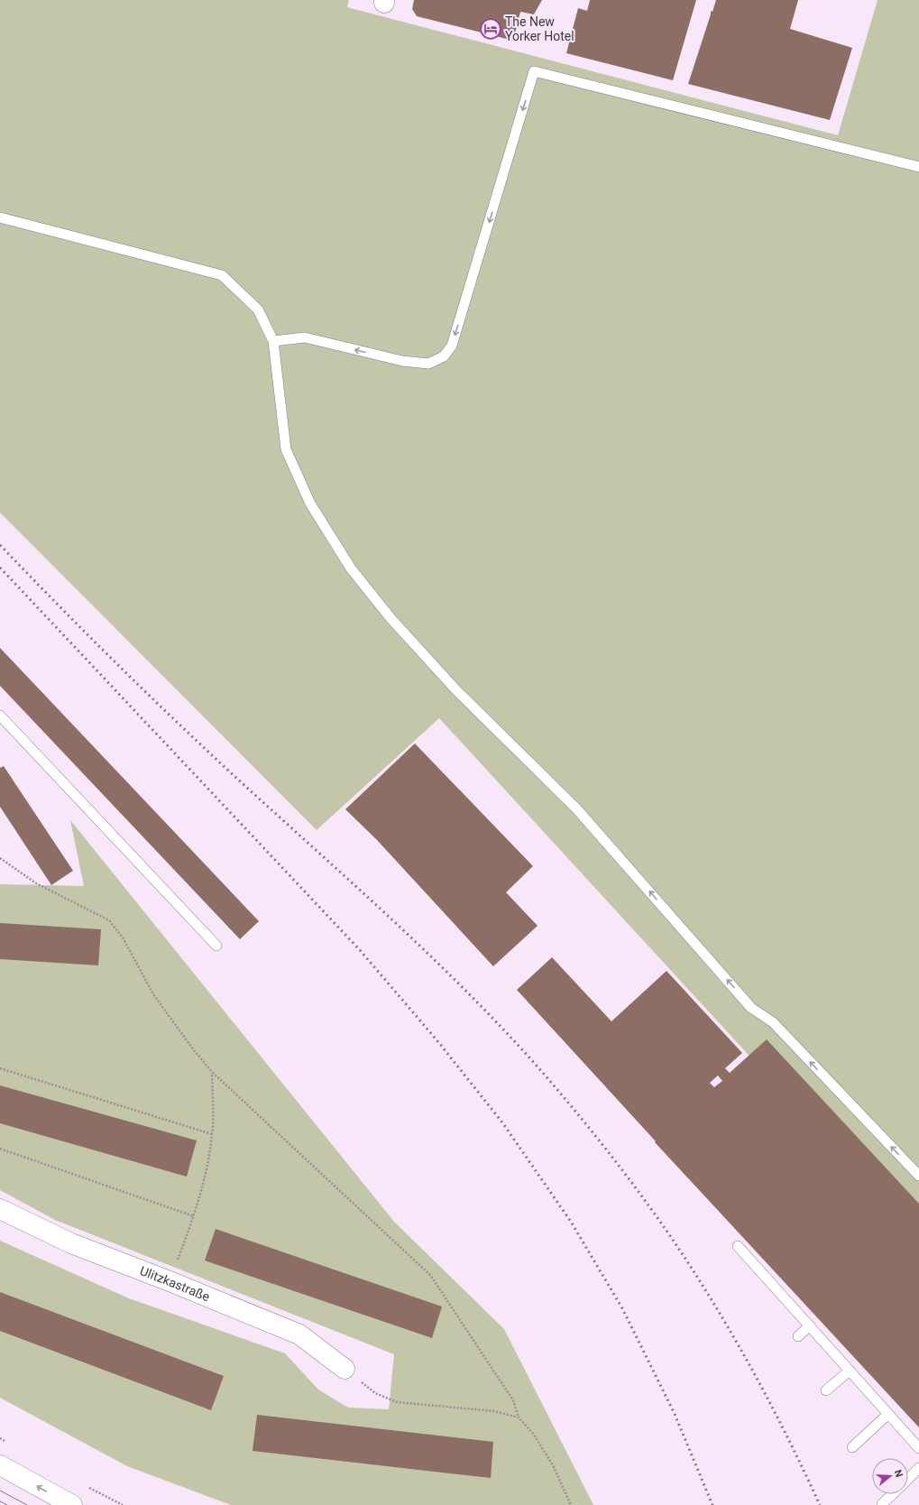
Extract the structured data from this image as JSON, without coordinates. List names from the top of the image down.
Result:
{
  "streets": {
    "street": ["Ulitzkastraße"]
  },
  "places": {
    "hotel": ["The New Yorker Hotel"]
  },
  "north": "right"
}
